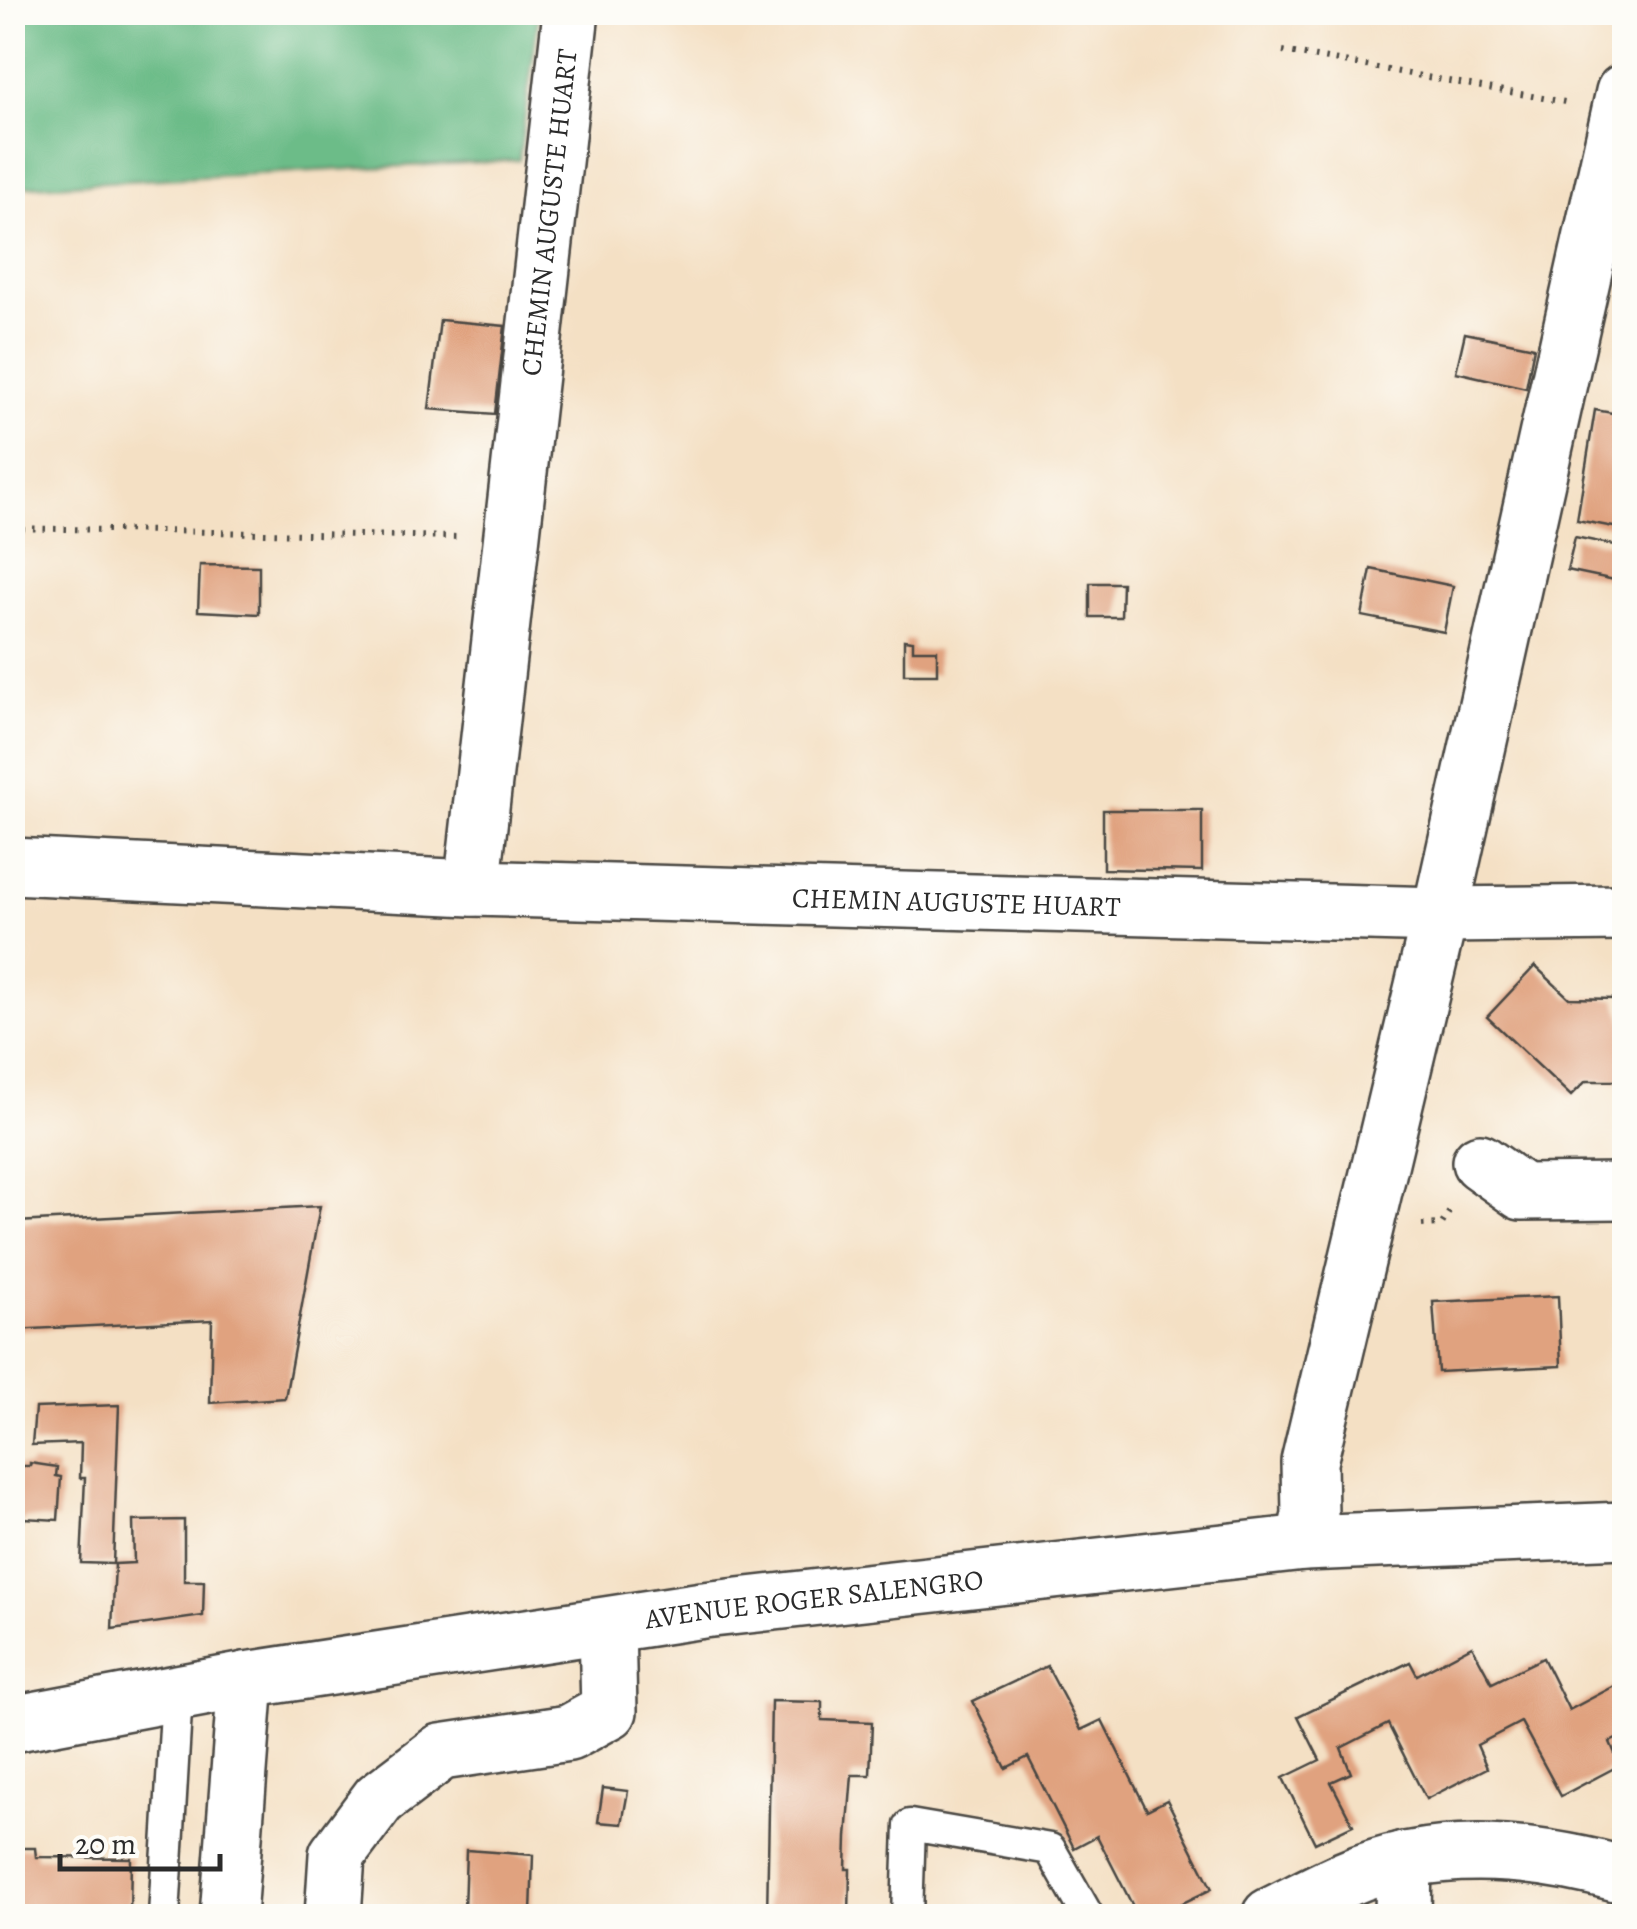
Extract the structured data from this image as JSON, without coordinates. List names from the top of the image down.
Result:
{
  "streets": {
    "street": ["CHEMIN AUGUSTE HUART", "AVENUE ROGER SALENGRO"]
  },
  "scale_bar": "20 m"
}
